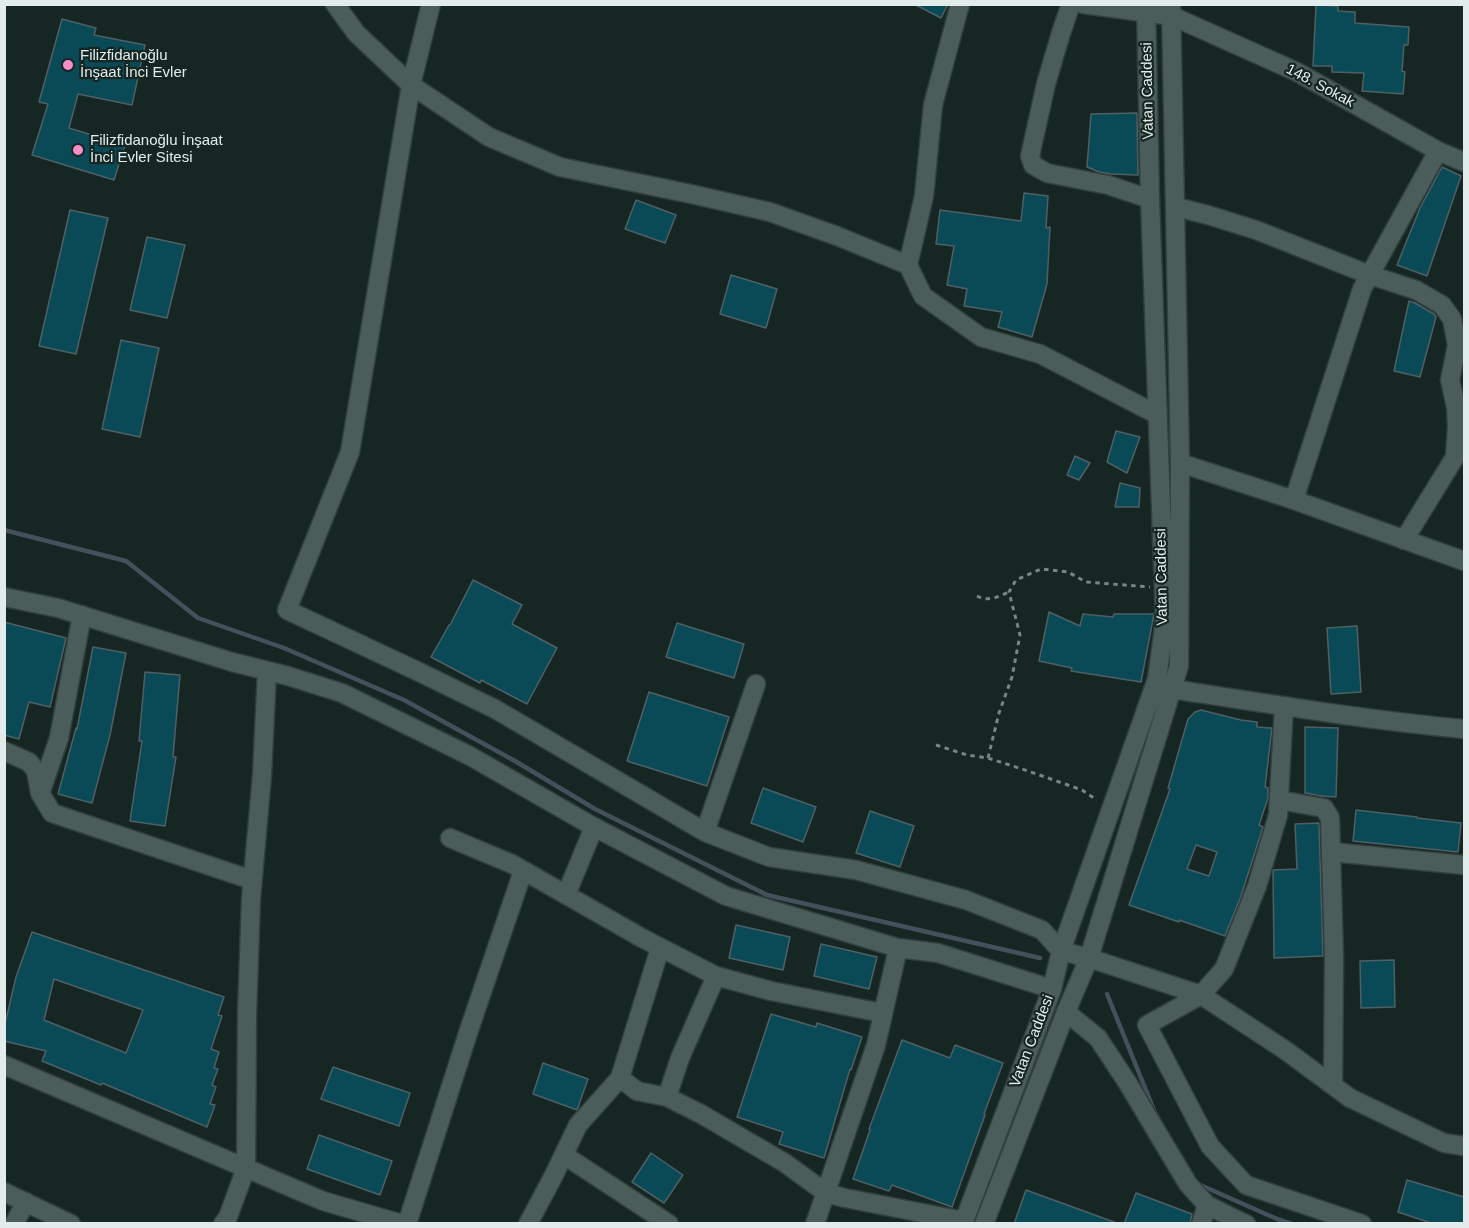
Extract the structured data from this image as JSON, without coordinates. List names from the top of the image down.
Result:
{
  "streets": {
    "street": ["148. Sokak", "Vatan Caddesi"]
  },
  "crossings": [
    ["148. Sokak", "Vatan Caddesi"]
  ],
  "places": ["Filizfidanoğlu İnşaat İnci Evler", "Filizfidanoğlu İnşaat İnci Evler Sitesi"]
}
